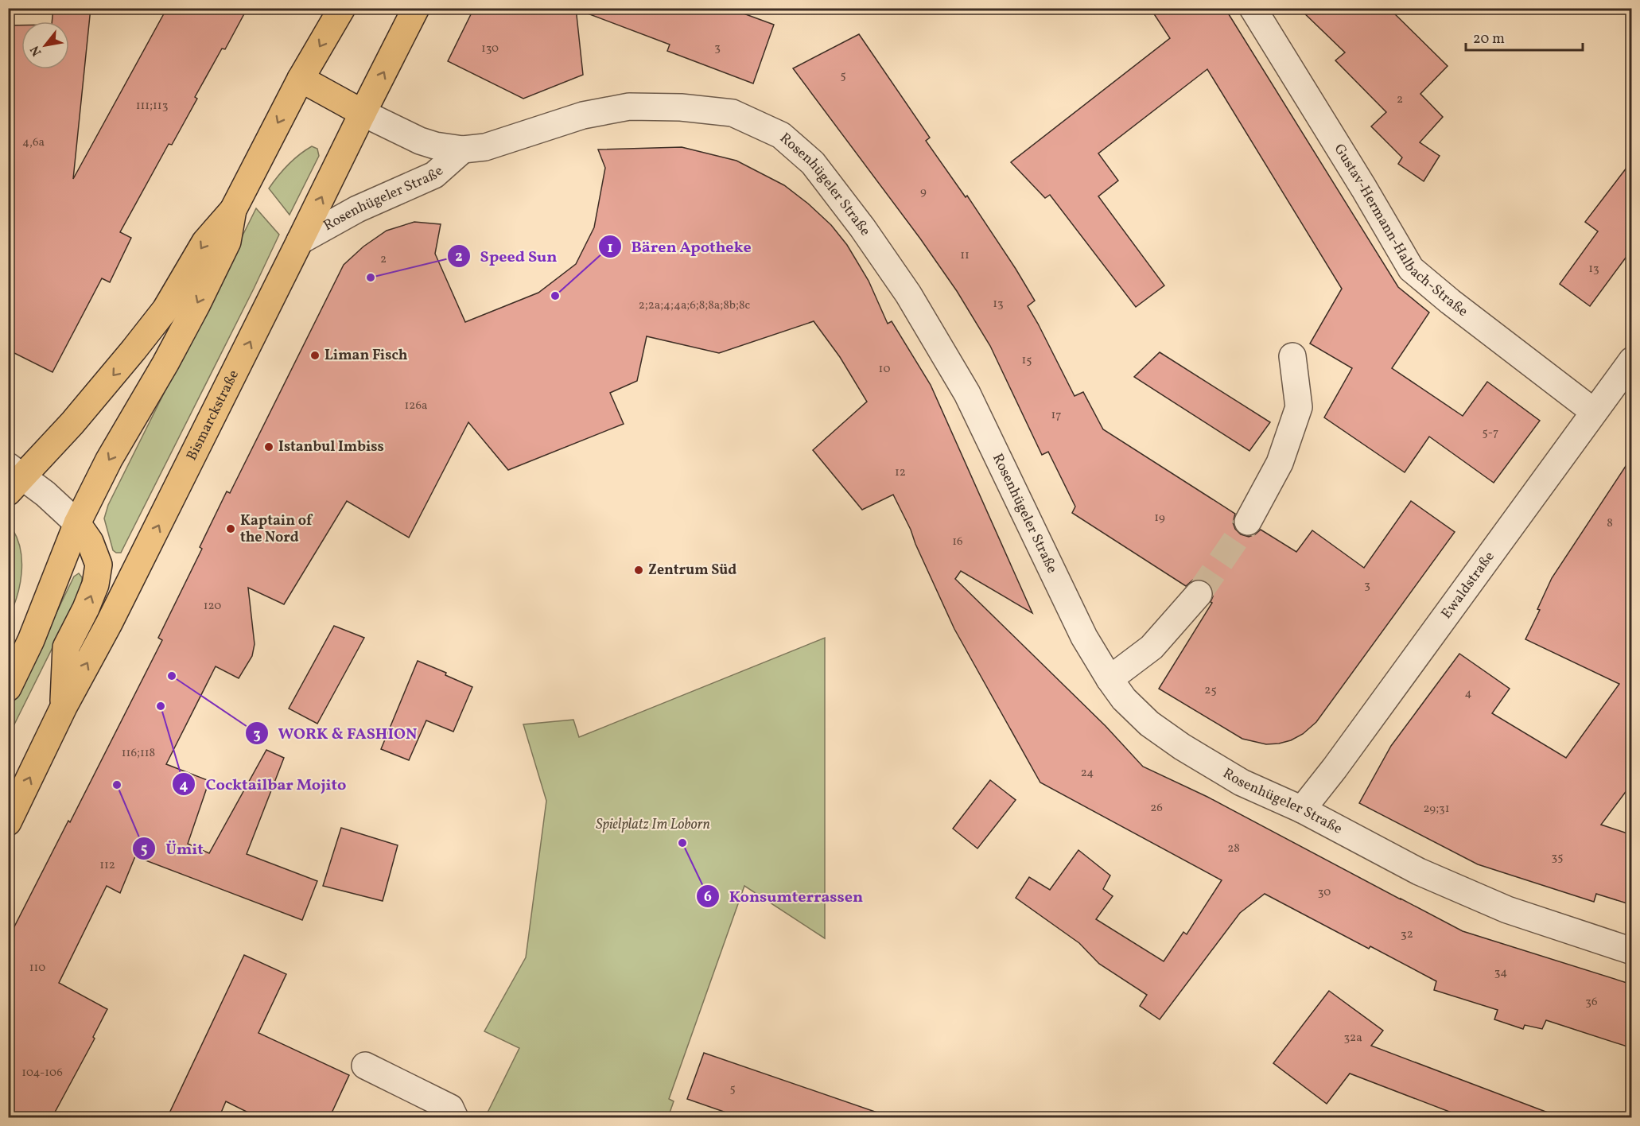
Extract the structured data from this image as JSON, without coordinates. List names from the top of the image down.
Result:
{
  "streets": {
    "main road": ["Bismarckstraße"],
    "street": ["Rosenhügeler Straße", "Gustav-Hermann-Halbach-Straße", "Ewaldstraße"]
  },
  "crossings": [
    ["Rosenhügeler Straße", "Bismarckstraße"],
    ["Rosenhügeler Straße", "Ewaldstraße"],
    ["Gustav-Hermann-Halbach-Straße", "Ewaldstraße"]
  ],
  "parks": ["Spielplatz Im Loborn"],
  "places": [
    "Speed Sun",
    "Bären Apotheke",
    "Liman Fisch",
    "Istanbul Imbiss",
    "Kaptain of the Nord",
    "Zentrum Süd",
    "WORK & FASHION",
    "Cocktailbar Mojito",
    "Ümit",
    "Konsumterrassen"
  ],
  "house_numbers": [
    "3",
    "130",
    "5",
    "2",
    "111;113",
    "4,6a",
    "9",
    "11",
    "2",
    "13",
    "13",
    "2;2a;4;4a;6;8;8a;8b;8c",
    "15",
    "10",
    "126a",
    "17",
    "5-7",
    "12",
    "19",
    "8",
    "16",
    "3",
    "120",
    "25",
    "4",
    "116;118",
    "24",
    "26",
    "29;31",
    "28",
    "35",
    "112",
    "30",
    "32",
    "110",
    "34",
    "36",
    "32a",
    "104-106",
    "5"
  ],
  "scale_bar": "20 m",
  "north": "bottom left"
}
